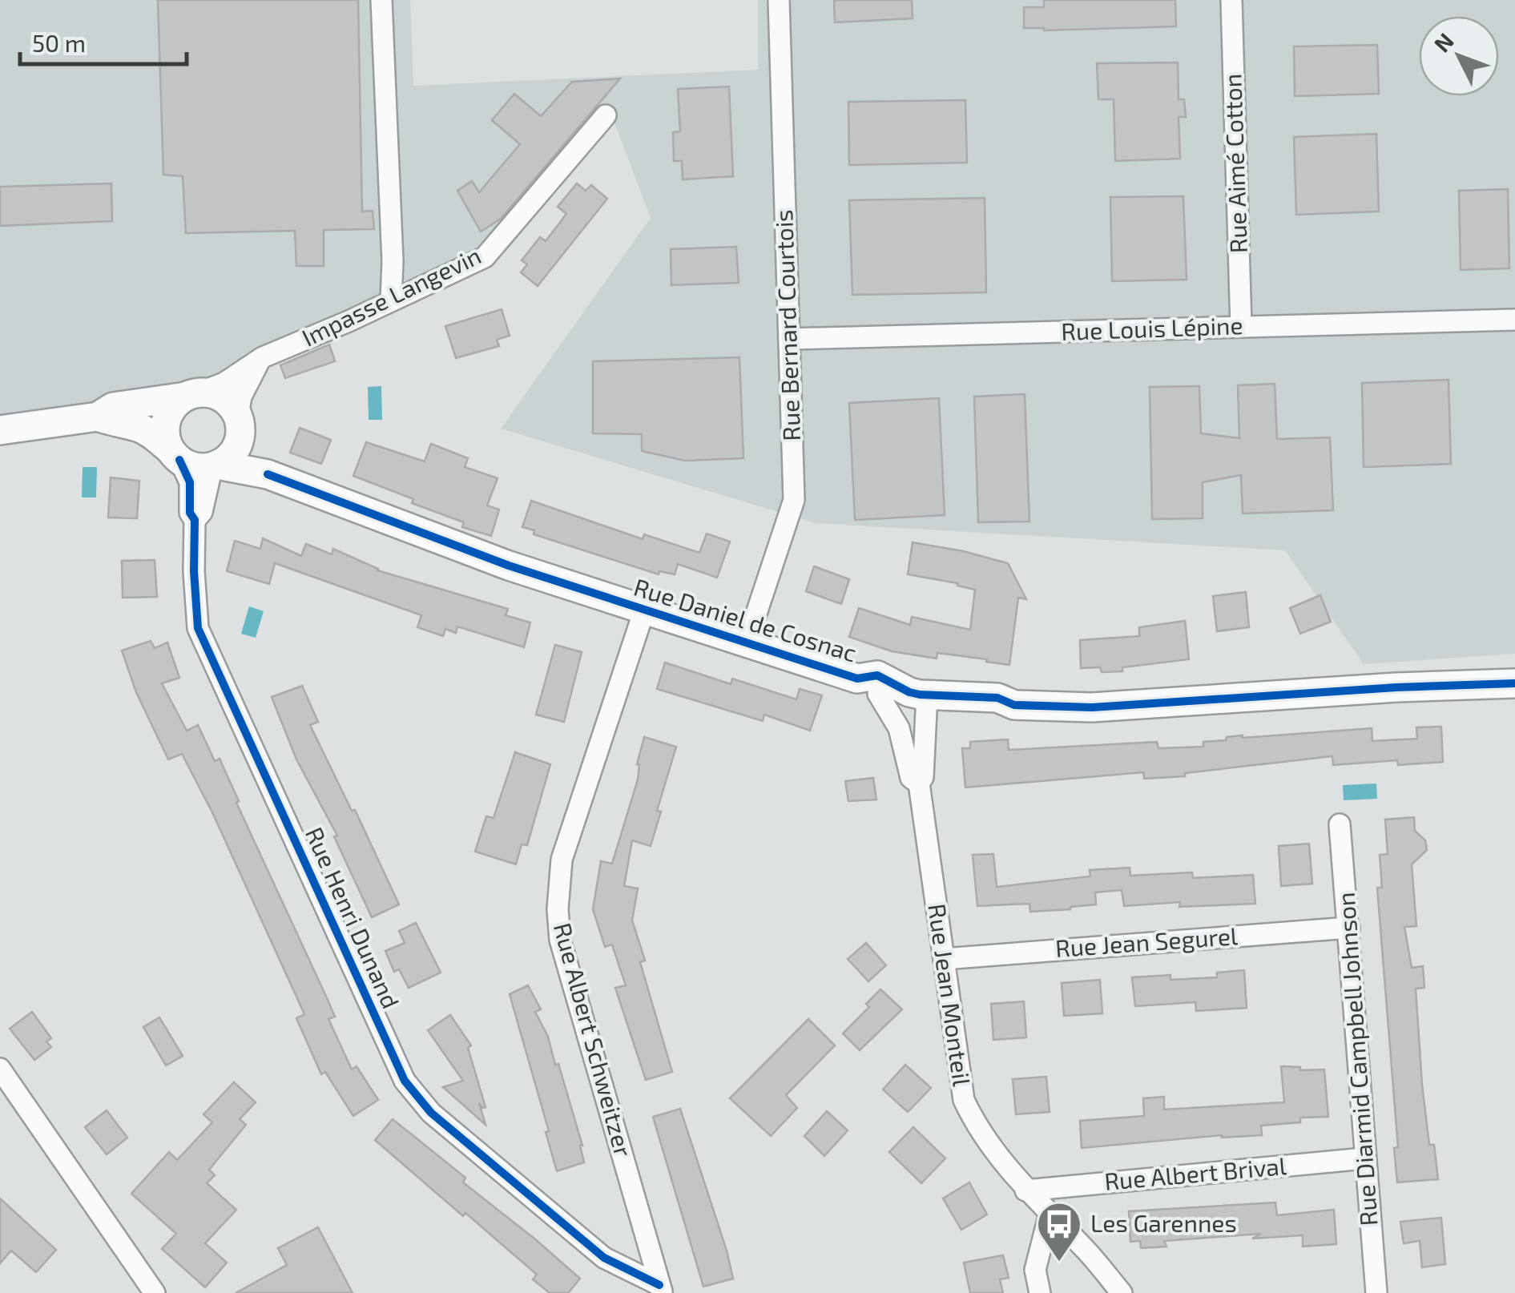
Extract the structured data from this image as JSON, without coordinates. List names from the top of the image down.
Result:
{
  "streets": {
    "street": [
      "Rue Aimé Cotton",
      "Impasse Langevin",
      "Rue Bernard Courtois",
      "Rue Louis Lépine",
      "Rue Daniel de Cosnac",
      "Rue Henri Dunand",
      "Rue Jean Segurel",
      "Rue Jean Monteil",
      "Rue Albert Schweitzer",
      "Rue Diarmid Campbell Johnson",
      "Rue Albert Brival"
    ]
  },
  "crossings": [
    ["Rue Aimé Cotton", "Rue Louis Lépine"],
    ["Impasse Langevin", "Rue Daniel de Cosnac"],
    ["Impasse Langevin", "Rue Henri Dunand"],
    ["Rue Bernard Courtois", "Rue Louis Lépine"],
    ["Rue Bernard Courtois", "Rue Daniel de Cosnac"],
    ["Rue Daniel de Cosnac", "Rue Henri Dunand"],
    ["Rue Daniel de Cosnac", "Rue Jean Monteil"],
    ["Rue Daniel de Cosnac", "Rue Albert Schweitzer"],
    ["Rue Henri Dunand", "Rue Albert Schweitzer"],
    ["Rue Jean Segurel", "Rue Jean Monteil"],
    ["Rue Jean Segurel", "Rue Diarmid Campbell Johnson"],
    ["Rue Jean Monteil", "Rue Albert Brival"],
    ["Rue Diarmid Campbell Johnson", "Rue Albert Brival"]
  ],
  "places": {
    "bus stop": ["Les Garennes"]
  },
  "scale_bar": "50 m",
  "north": "top left"
}
